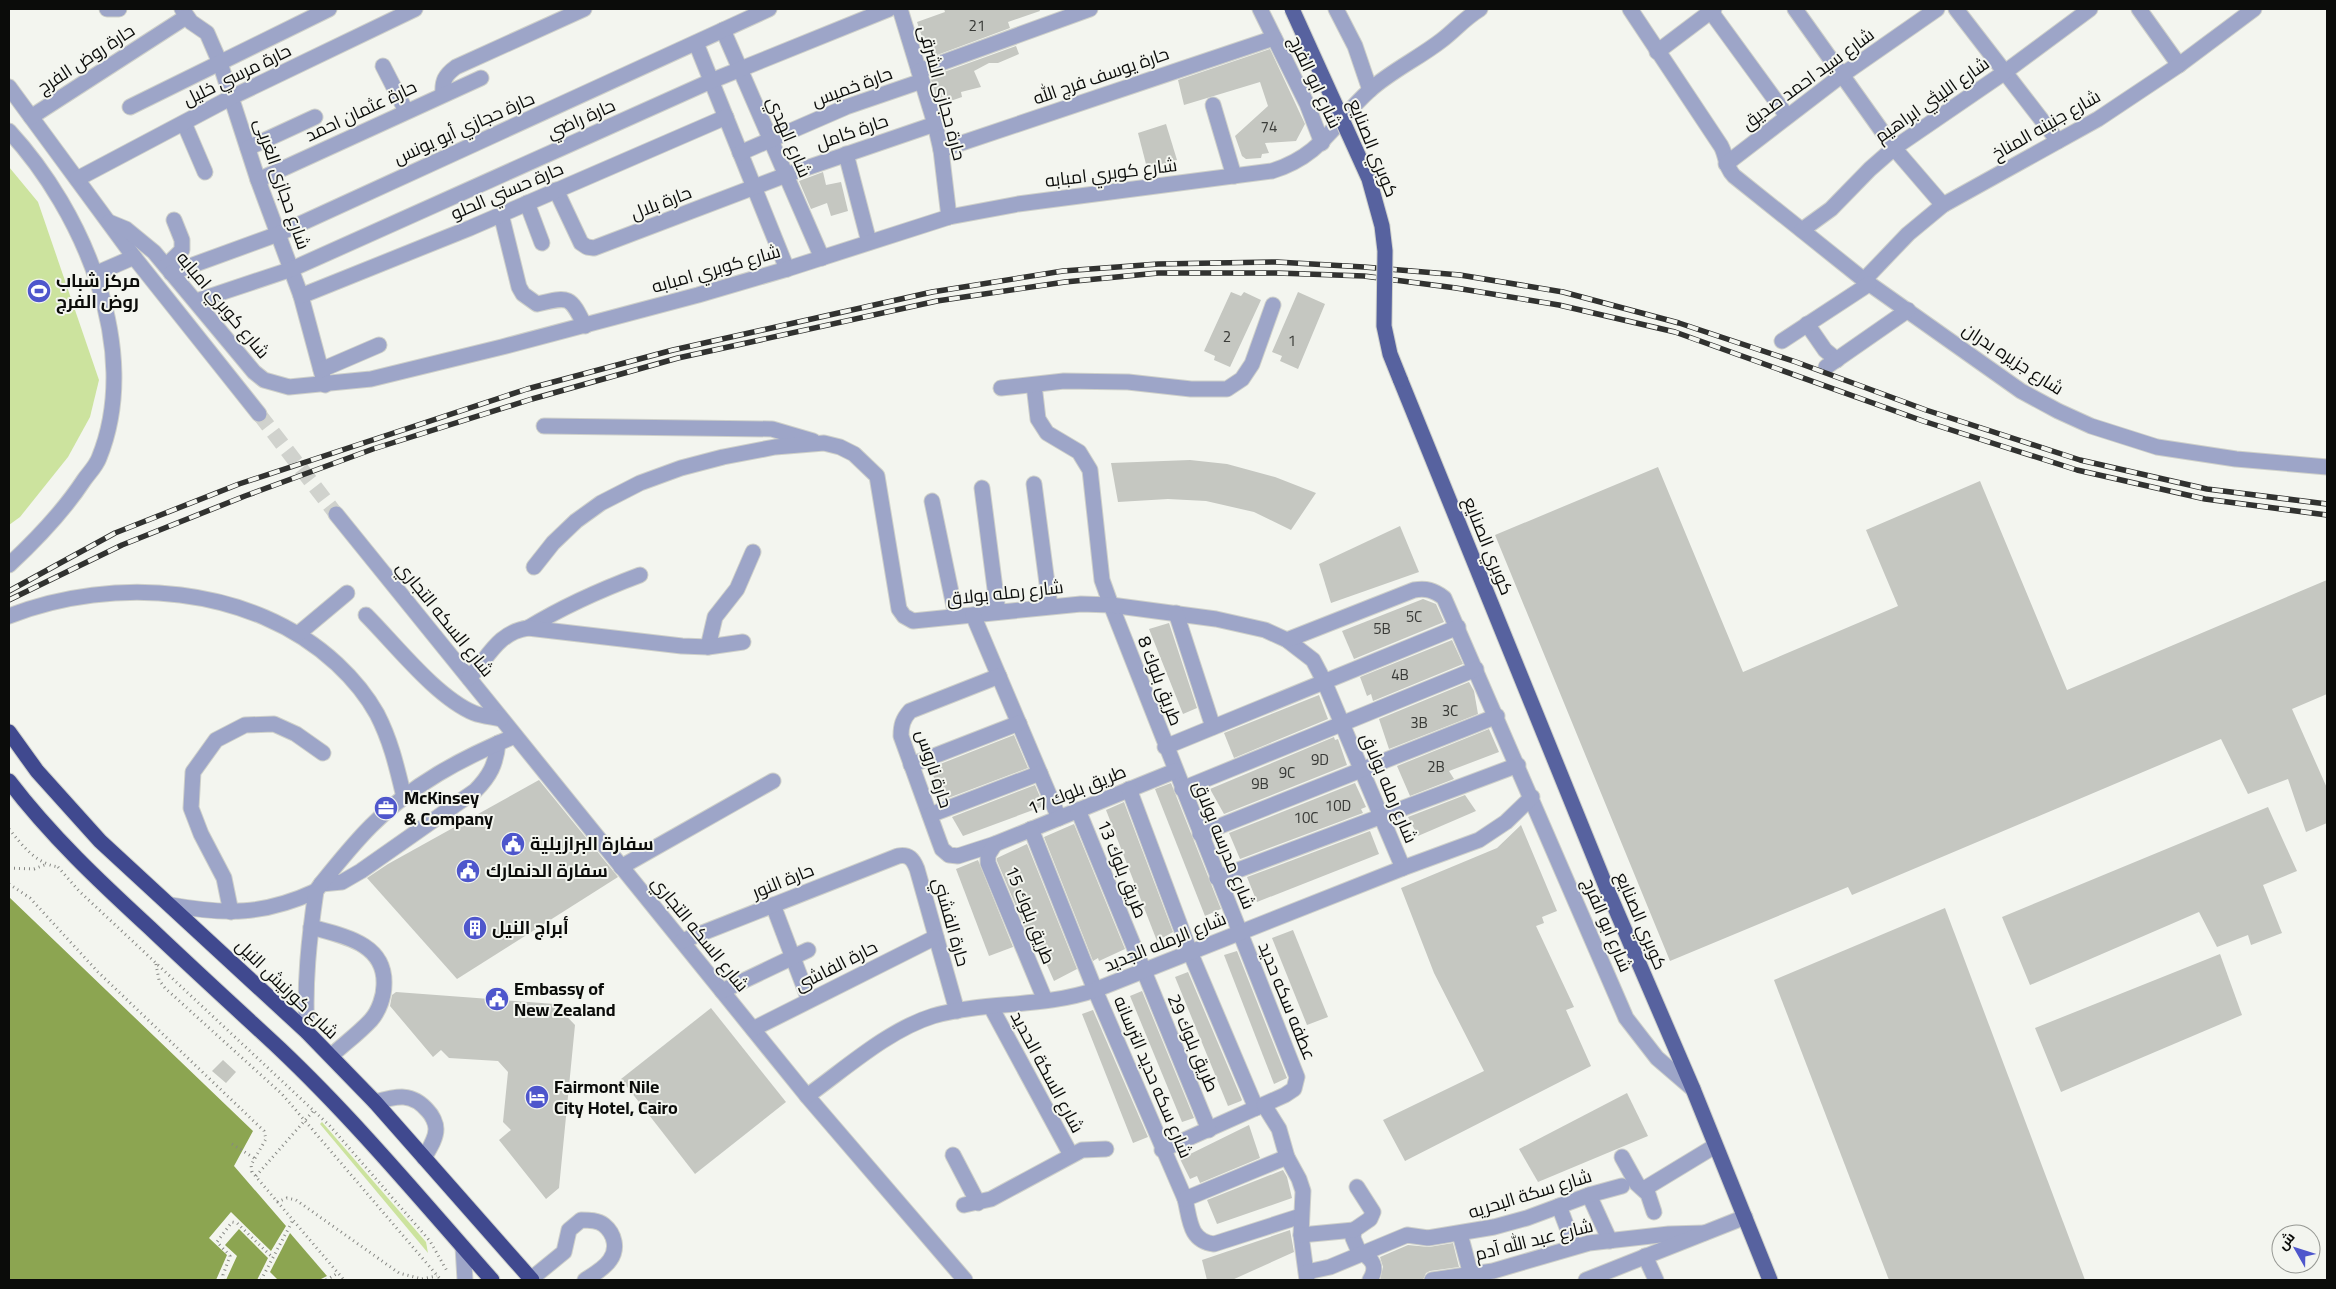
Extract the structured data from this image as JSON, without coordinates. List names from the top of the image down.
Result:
{
  "streets": {
    "highway": ["شارع كورنيش النيل"],
    "main road": ["شارع ابو الفرج", "كوبري الصنايع"],
    "street": [
      "حارة روض الفرج",
      "حارة مرسي خليل",
      "حارة يوسف فرج الله",
      "شارع سيد احمد صديق",
      "حارة خميس",
      "حارة حجازى الشرقى",
      "شارع الليثي ابراهيم",
      "حارة عثمان احمد",
      "حارة راضي",
      "شارع جنينه المناخ",
      "حارة حجازي أبو يونس",
      "حارة كامل",
      "شارع الهدي",
      "شارع كوبري امبابه",
      "شارع حجازى الغربى",
      "حارة حسني الحلو",
      "حارة بلال",
      "شارع جزيره بدران",
      "شارع رمله بولاق",
      "شارع السكه التجاري",
      "طريق بلوك 8",
      "حارة ناروس",
      "طريق بلوك 17",
      "شارع مدرسه بولاق",
      "طريق بلوك 13",
      "حارة النور",
      "طريق بلوك 15",
      "حارة الفشني",
      "شارع الرمله الجديد",
      "حارة الفاشى",
      "عطفه سكه حديد",
      "طريق بلوك 29",
      "شارع السكة الحديد",
      "شارع سكه حديد الترسانه",
      "شارع سكة البحريه",
      "شارع عبد الله آدم"
    ]
  },
  "crossings": [
    ["حارة روض الفرج", "شارع كوبري امبابه"],
    ["حارة روض الفرج", "شارع حجازى الغربى"],
    ["حارة مرسي خليل", "شارع كوبري امبابه"],
    ["حارة مرسي خليل", "شارع حجازى الغربى"],
    ["حارة يوسف فرج الله", "شارع ابو الفرج"],
    ["حارة يوسف فرج الله", "حارة حجازى الشرقى"],
    ["شارع سيد احمد صديق", "شارع جزيره بدران"],
    ["شارع ابو الفرج", "كوبري الصنايع"],
    ["شارع ابو الفرج", "شارع كوبري امبابه"],
    ["شارع ابو الفرج", "شارع رمله بولاق"],
    ["شارع ابو الفرج", "شارع الرمله الجديد"],
    ["حارة خميس", "حارة حجازى الشرقى"],
    ["حارة خميس", "شارع الهدي"],
    ["حارة حجازى الشرقى", "حارة كامل"],
    ["حارة حجازى الشرقى", "شارع كوبري امبابه"],
    ["شارع الليثي ابراهيم", "شارع جزيره بدران"],
    ["حارة عثمان احمد", "شارع حجازى الغربى"],
    ["حارة راضي", "شارع الهدي"],
    ["حارة راضي", "شارع كوبري امبابه"],
    ["حارة راضي", "شارع حجازى الغربى"],
    ["شارع جنينه المناخ", "شارع جزيره بدران"],
    ["حارة حجازي أبو يونس", "شارع الهدي"],
    ["حارة حجازي أبو يونس", "شارع كوبري امبابه"],
    ["حارة حجازي أبو يونس", "شارع حجازى الغربى"],
    ["حارة كامل", "شارع الهدي"],
    ["حارة كامل", "حارة بلال"],
    ["شارع الهدي", "شارع كوبري امبابه"],
    ["شارع كوبري امبابه", "شارع حجازى الغربى"],
    ["شارع حجازى الغربى", "حارة حسني الحلو"],
    ["حارة حسني الحلو", "حارة بلال"],
    ["شارع رمله بولاق", "طريق بلوك 8"],
    ["شارع رمله بولاق", "شارع الرمله الجديد"],
    ["شارع السكه التجاري", "حارة النور"],
    ["شارع السكه التجاري", "شارع الرمله الجديد"],
    ["شارع السكه التجاري", "حارة الفاشى"],
    ["طريق بلوك 8", "طريق بلوك 17"],
    ["طريق بلوك 8", "شارع مدرسه بولاق"],
    ["حارة ناروس", "طريق بلوك 17"],
    ["حارة ناروس", "طريق بلوك 15"],
    ["طريق بلوك 17", "شارع مدرسه بولاق"],
    ["طريق بلوك 17", "طريق بلوك 13"],
    ["طريق بلوك 17", "طريق بلوك 15"],
    ["طريق بلوك 17", "شارع سكه حديد الترسانه"],
    ["شارع مدرسه بولاق", "شارع الرمله الجديد"],
    ["شارع مدرسه بولاق", "عطفه سكه حديد"],
    ["طريق بلوك 13", "شارع الرمله الجديد"],
    ["طريق بلوك 13", "طريق بلوك 29"],
    ["حارة النور", "حارة الفشني"],
    ["طريق بلوك 15", "شارع الرمله الجديد"],
    ["حارة الفشني", "شارع الرمله الجديد"],
    ["حارة الفشني", "حارة الفاشى"],
    ["شارع الرمله الجديد", "عطفه سكه حديد"],
    ["شارع الرمله الجديد", "طريق بلوك 29"],
    ["شارع الرمله الجديد", "شارع السكة الحديد"],
    ["شارع الرمله الجديد", "شارع سكه حديد الترسانه"],
    ["عطفه سكه حديد", "طريق بلوك 29"],
    ["عطفه سكه حديد", "شارع سكه حديد الترسانه"]
  ],
  "places": {
    "sports": ["مركز شباب روض الفرج"],
    "office": ["McKinsey & Company"],
    "public building": ["سفارة البرازيلية", "سفارة الدنمارك", "Embassy of New Zealand"],
    "building": ["أبراج النيل"],
    "hotel": ["Fairmont Nile City Hotel, Cairo"]
  },
  "house_numbers": [
    "21",
    "74",
    "2",
    "1",
    "5C",
    "5B",
    "4B",
    "3C",
    "3B",
    "9D",
    "2B",
    "9C",
    "9B",
    "10D",
    "10C"
  ],
  "north": "top left"
}
